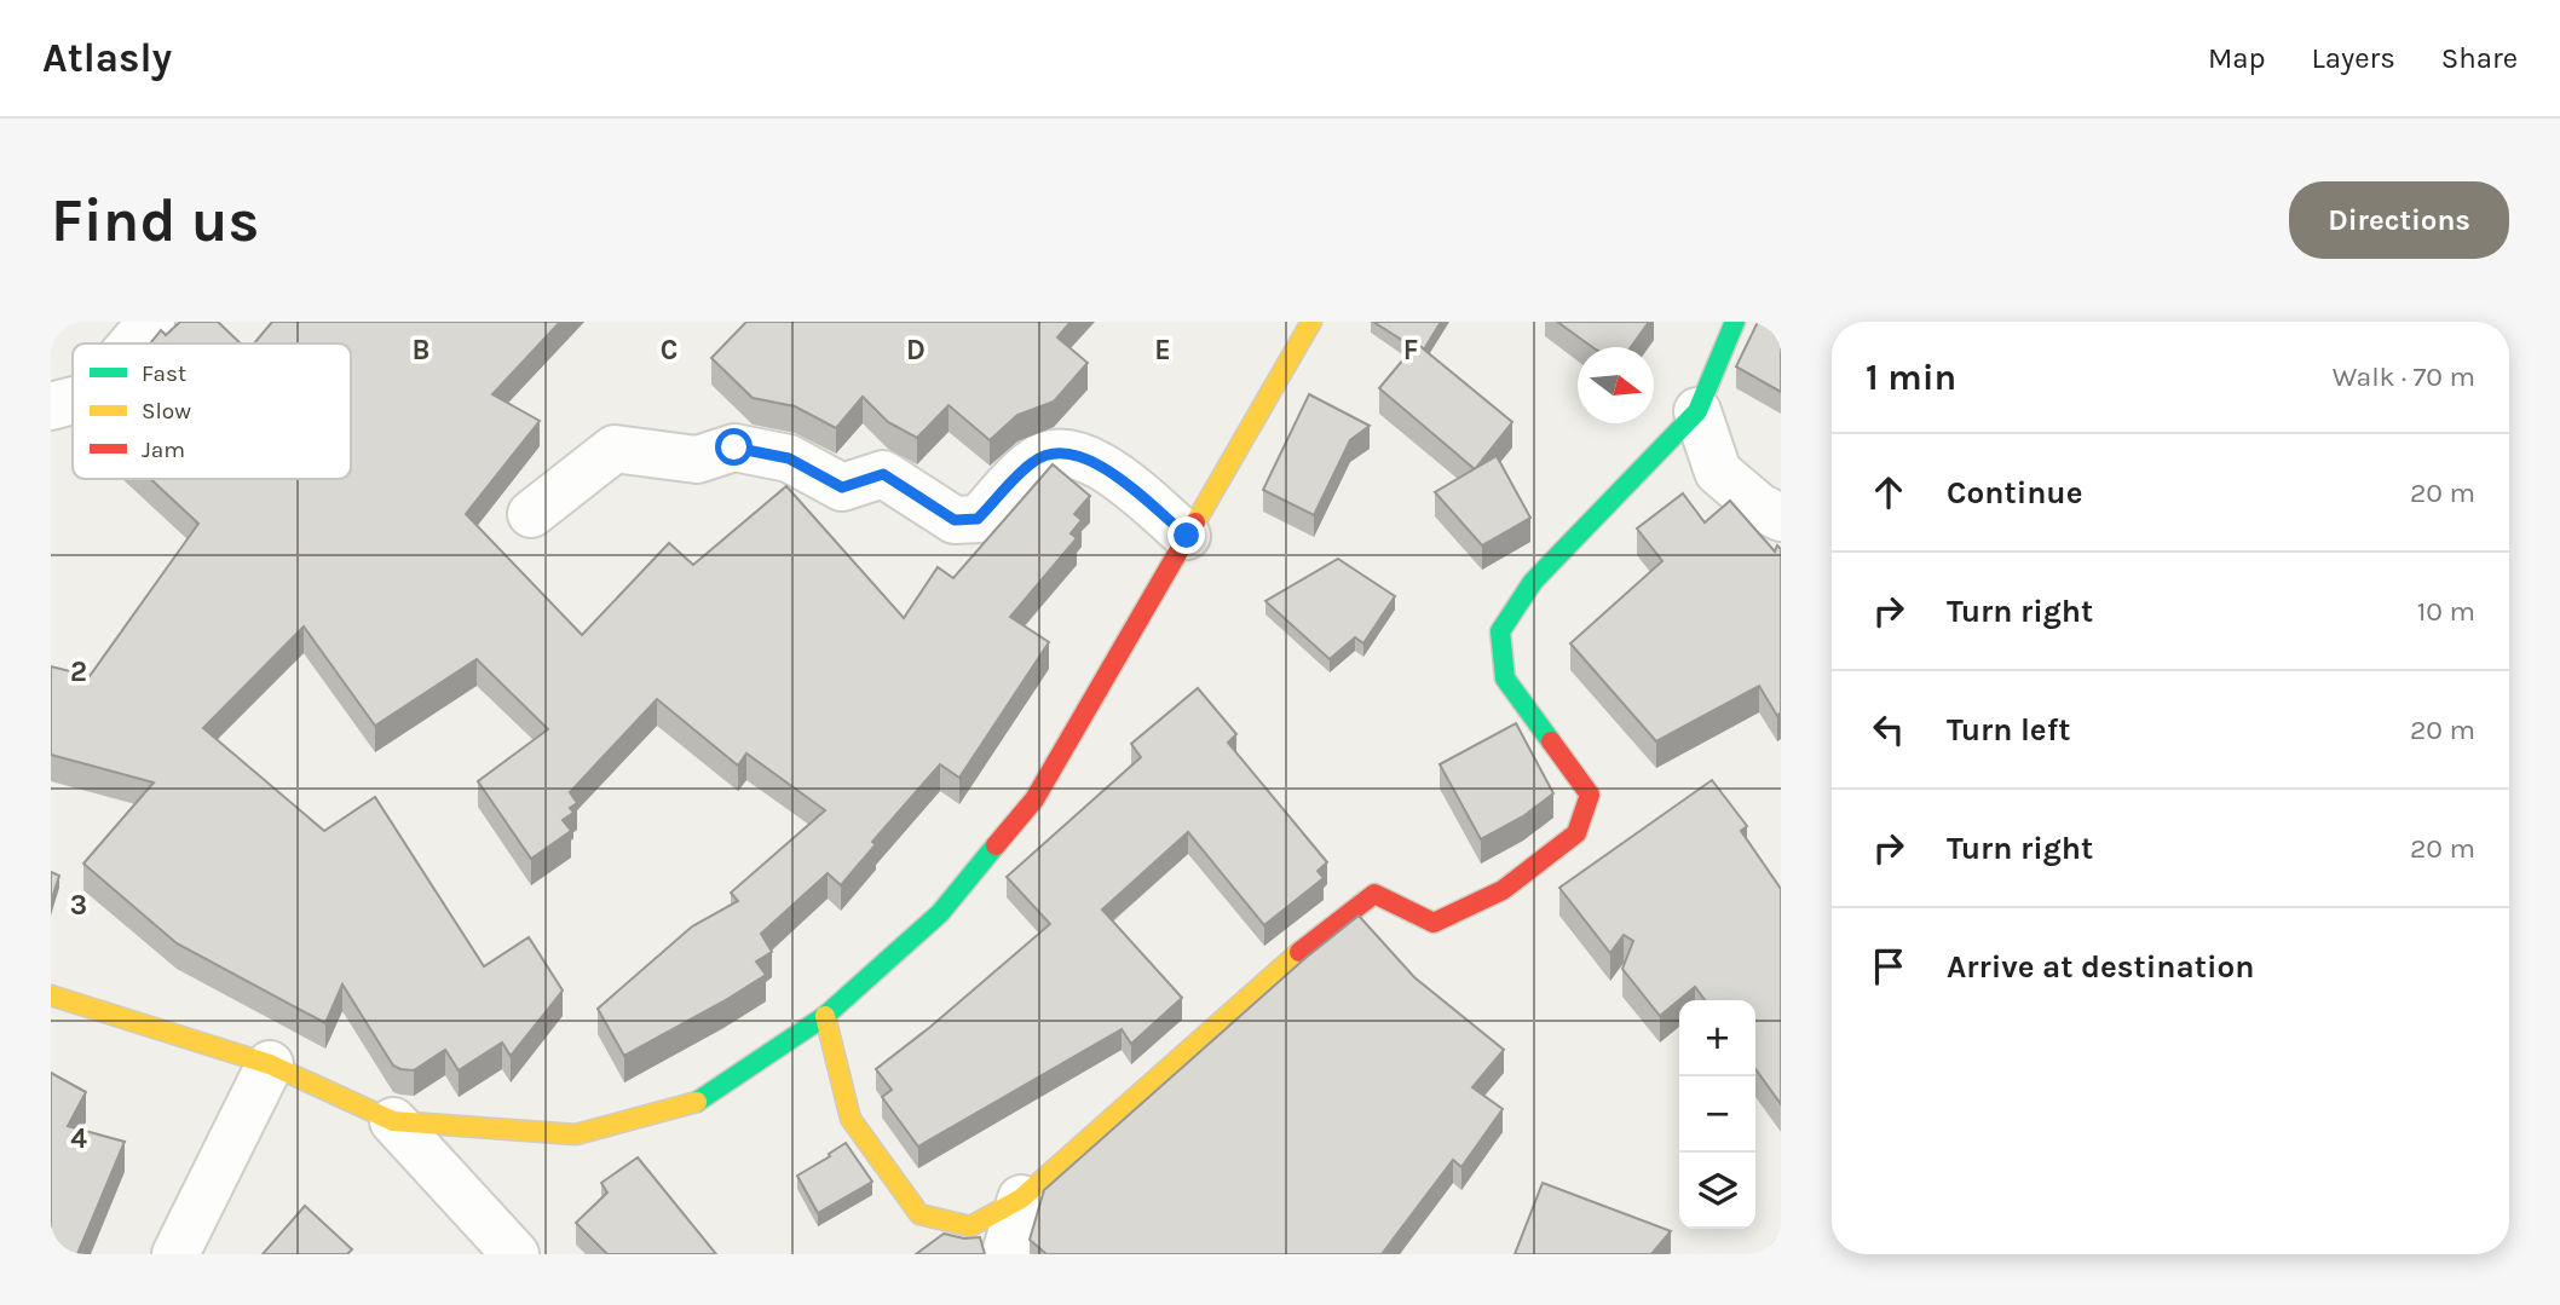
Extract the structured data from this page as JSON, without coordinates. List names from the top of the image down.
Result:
{
  "legend": ["Fast", "Slow", "Jam"],
  "north": "right",
  "page": {
    "header": "Atlasly",
    "nav": ["Map", "Layers", "Share"],
    "buttons": "Directions",
    "title": "Find us",
    "heading": ["1 min", "Walk · 70 m"],
    "list": [
      ["Continue", "20 m"],
      ["Turn right", "10 m"],
      ["Turn left", "20 m"],
      ["Turn right", "20 m"],
      "Arrive at destination"
    ],
    "map_buttons": ["+", "−"]
  },
  "grid": {
    "columns": [
      "B",
      "C",
      "D",
      "E",
      "F"
    ],
    "rows": ["2", "3", "4"]
  }
}
